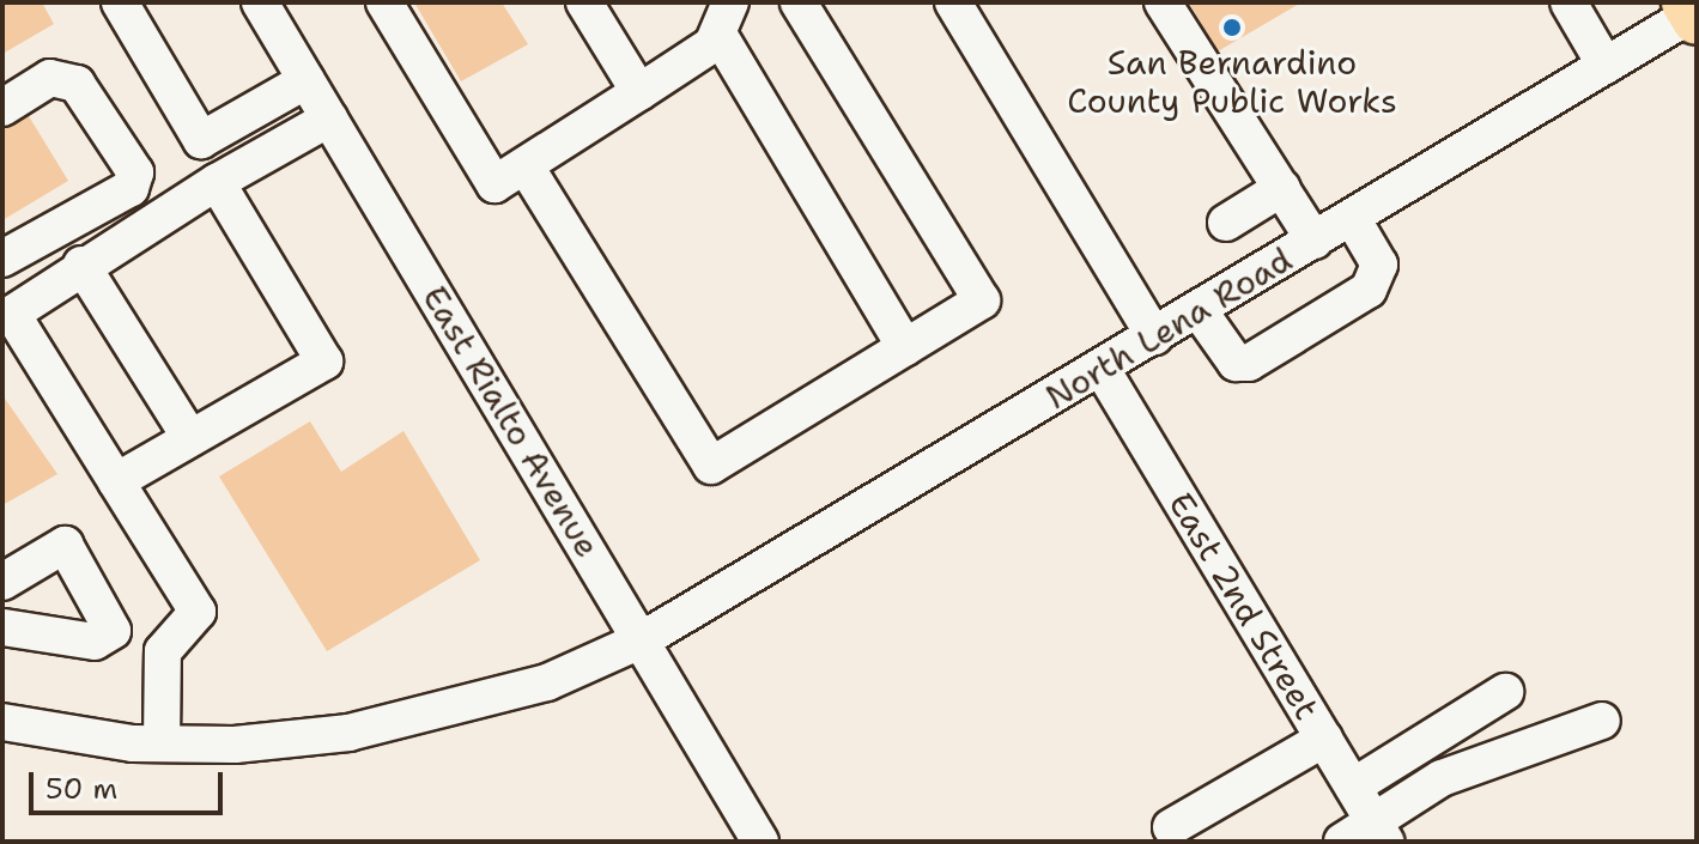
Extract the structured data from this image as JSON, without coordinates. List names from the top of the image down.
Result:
{
  "streets": {
    "street": ["North Lena Road", "East Rialto Avenue", "East 2nd Street"]
  },
  "crossings": [
    ["North Lena Road", "East Rialto Avenue"],
    ["North Lena Road", "East 2nd Street"]
  ],
  "places": ["San Bernardino County Public Works"],
  "scale_bar": "50 m"
}
